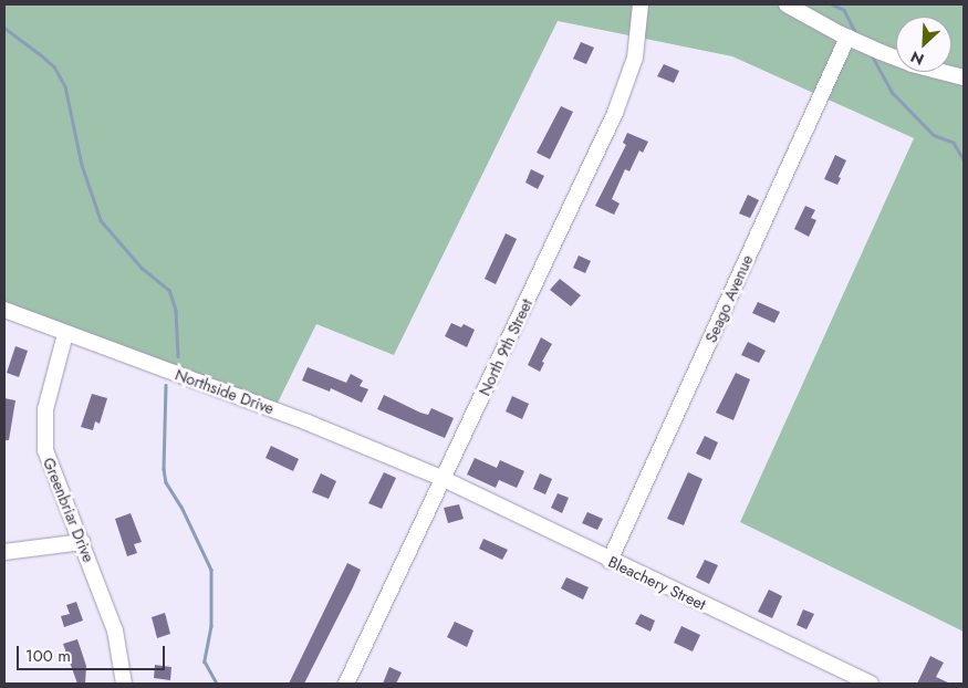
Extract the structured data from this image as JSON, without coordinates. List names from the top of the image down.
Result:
{
  "streets": {
    "street": [
      "Seago Avenue",
      "North 9th Street",
      "Northside Drive",
      "Greenbriar Drive",
      "Bleachery Street"
    ]
  },
  "crossings": [
    ["Seago Avenue", "Bleachery Street"],
    ["North 9th Street", "Northside Drive"],
    ["North 9th Street", "Bleachery Street"],
    ["Northside Drive", "Greenbriar Drive"],
    ["Northside Drive", "Bleachery Street"]
  ],
  "scale_bar": "100 m",
  "north": "bottom left"
}
